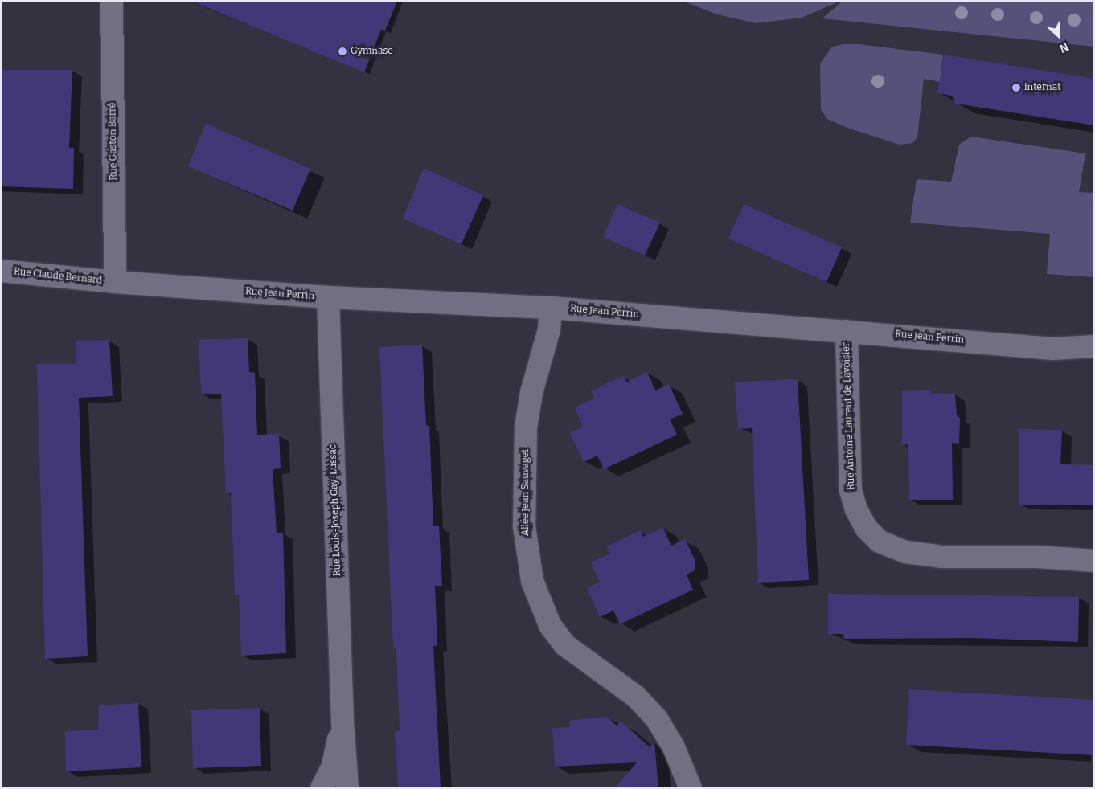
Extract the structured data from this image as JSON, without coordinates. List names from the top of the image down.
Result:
{
  "streets": {
    "street": [
      "Rue Gaston Barré",
      "Rue Claude Bernard",
      "Rue Jean Perrin",
      "Rue Antoine Laurent de Lavoisier",
      "Allée Jean Sauvaget",
      "Rue Louis-Joseph Gay-Lussac"
    ]
  },
  "crossings": [
    ["Rue Gaston Barré", "Rue Claude Bernard"],
    ["Rue Gaston Barré", "Rue Jean Perrin"],
    ["Rue Claude Bernard", "Rue Jean Perrin"],
    ["Rue Jean Perrin", "Rue Antoine Laurent de Lavoisier"],
    ["Rue Jean Perrin", "Allée Jean Sauvaget"],
    ["Rue Jean Perrin", "Rue Louis-Joseph Gay-Lussac"]
  ],
  "places": ["Gymnase", "internat"],
  "north": "bottom right"
}
